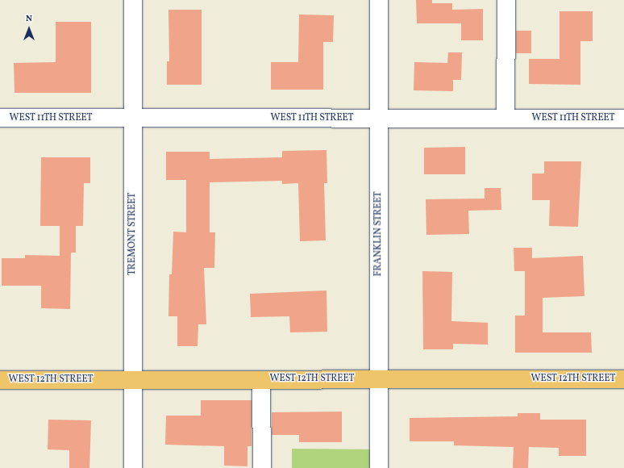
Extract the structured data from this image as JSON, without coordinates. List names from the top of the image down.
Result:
{
  "streets": {
    "main road": ["WEST 12TH STREET"],
    "street": ["WEST 11TH STREET", "TREMONT STREET", "FRANKLIN STREET"]
  },
  "crossings": [
    ["WEST 11TH STREET", "TREMONT STREET"],
    ["WEST 11TH STREET", "FRANKLIN STREET"],
    ["TREMONT STREET", "WEST 12TH STREET"],
    ["FRANKLIN STREET", "WEST 12TH STREET"]
  ],
  "north": "top"
}
